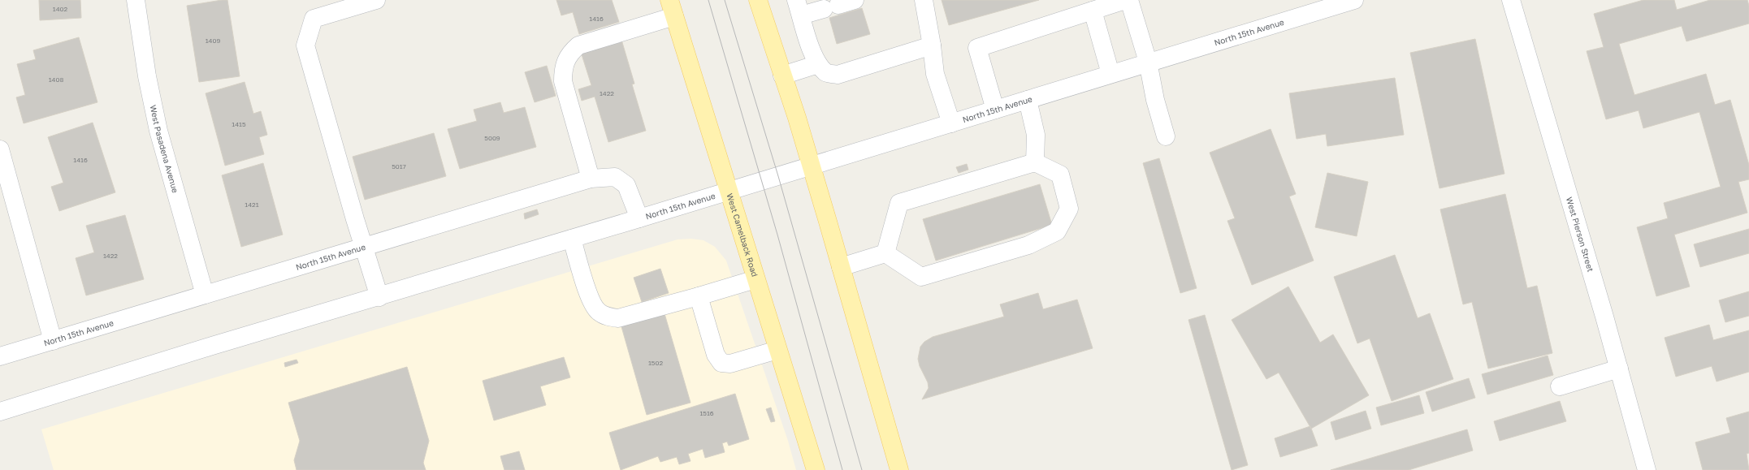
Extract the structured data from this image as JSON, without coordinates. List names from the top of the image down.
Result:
{
  "streets": {
    "main road": ["West Camelback Road"],
    "street": ["North 15th Avenue", "West Pasadena Avenue", "West Pierson Street"]
  },
  "crossings": [
    ["North 15th Avenue", "West Pasadena Avenue"],
    ["North 15th Avenue", "West Camelback Road"]
  ],
  "house_numbers": [
    "1402",
    "1416",
    "1409",
    "1408",
    "1422",
    "1415",
    "5009",
    "1416",
    "5017",
    "1421",
    "1422",
    "1502",
    "1516"
  ]
}
